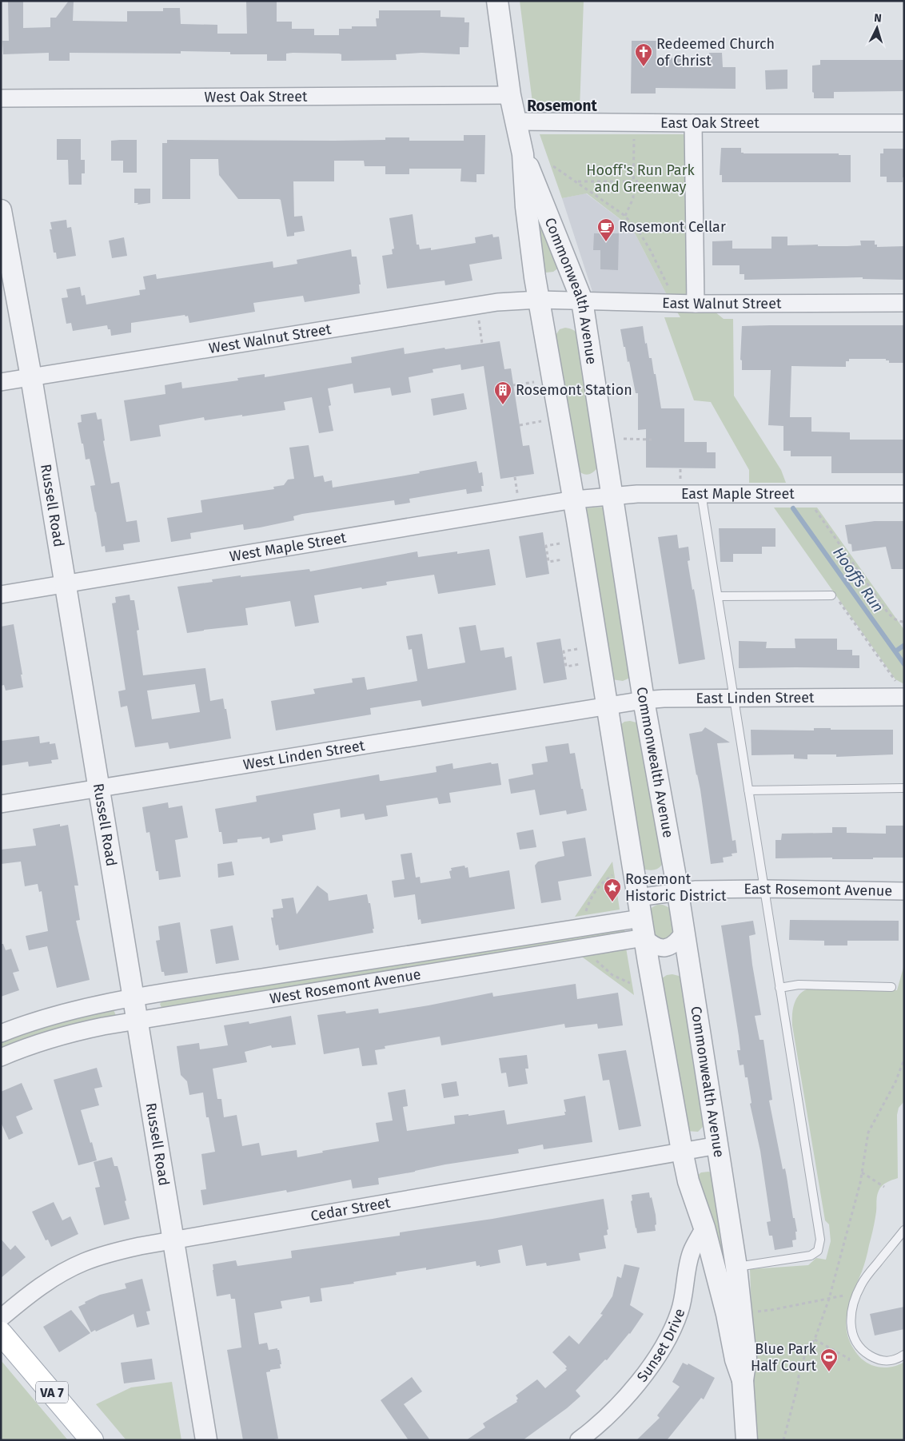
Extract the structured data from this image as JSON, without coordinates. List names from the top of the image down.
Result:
{
  "streets": {
    "main road": ["VA 7"],
    "street": [
      "West Oak Street",
      "East Oak Street",
      "Commonwealth Avenue",
      "East Walnut Street",
      "West Walnut Street",
      "East Maple Street",
      "Russell Road",
      "West Maple Street",
      "East Linden Street",
      "West Linden Street",
      "East Rosemont Avenue",
      "West Rosemont Avenue",
      "Cedar Street",
      "Sunset Drive"
    ]
  },
  "crossings": [
    ["West Oak Street", "Commonwealth Avenue"],
    ["East Oak Street", "Commonwealth Avenue"],
    ["Commonwealth Avenue", "East Walnut Street"],
    ["Commonwealth Avenue", "West Walnut Street"],
    ["Commonwealth Avenue", "East Maple Street"],
    ["Commonwealth Avenue", "West Maple Street"],
    ["Commonwealth Avenue", "East Linden Street"],
    ["Commonwealth Avenue", "West Linden Street"],
    ["Commonwealth Avenue", "East Rosemont Avenue"],
    ["Commonwealth Avenue", "West Rosemont Avenue"],
    ["Commonwealth Avenue", "Cedar Street"],
    ["Commonwealth Avenue", "Sunset Drive"],
    ["East Walnut Street", "West Walnut Street"],
    ["West Walnut Street", "Russell Road"],
    ["East Maple Street", "West Maple Street"],
    ["Russell Road", "West Maple Street"],
    ["Russell Road", "West Linden Street"],
    ["Russell Road", "West Rosemont Avenue"],
    ["Russell Road", "Cedar Street"],
    ["East Linden Street", "West Linden Street"]
  ],
  "districts": ["Rosemont"],
  "water": ["Hooffs Run"],
  "parks": ["Hooff's Run Park and Greenway"],
  "places": {
    "church": ["Redeemed Church of Christ"],
    "cafe": ["Rosemont Cellar"],
    "building": ["Rosemont Station"],
    "place": ["Rosemont Historic District"],
    "sports": ["Blue Park Half Court"]
  },
  "north": "top"
}
